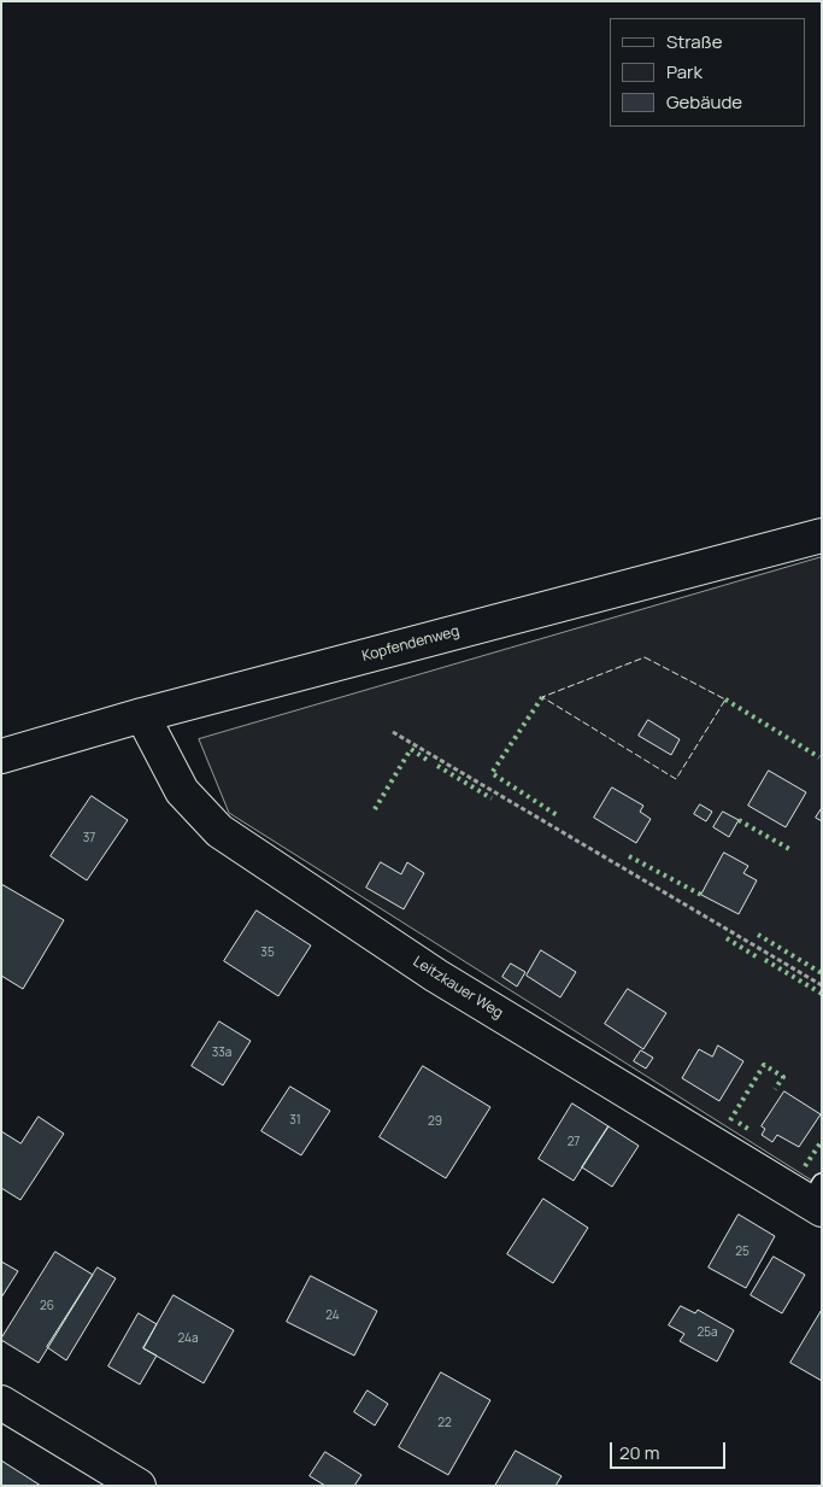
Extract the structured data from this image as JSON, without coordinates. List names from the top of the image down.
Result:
{
  "streets": {
    "street": ["Kopfendenweg", "Leitzkauer Weg"]
  },
  "crossings": [
    ["Kopfendenweg", "Leitzkauer Weg"]
  ],
  "house_numbers": [
    "37",
    "35",
    "33a",
    "31",
    "29",
    "27",
    "25",
    "26",
    "24",
    "25a",
    "24a",
    "22"
  ],
  "legend": ["Straße", "Park", "Gebäude"],
  "scale_bar": "20 m"
}
